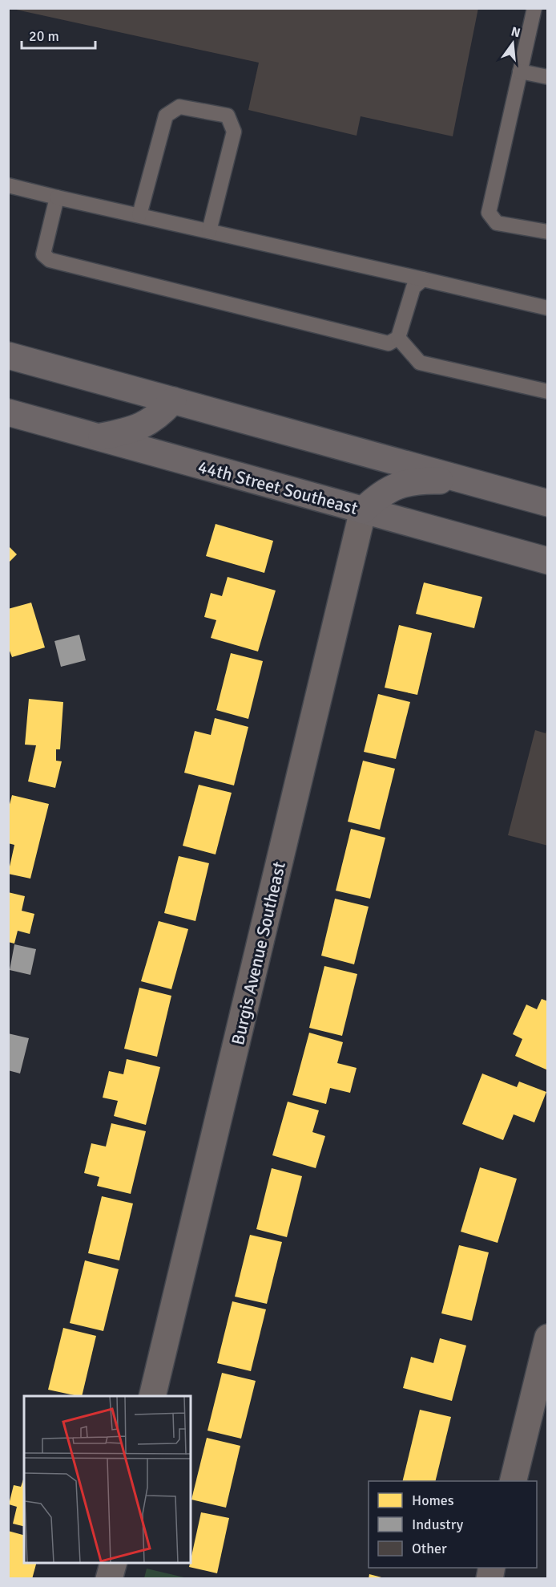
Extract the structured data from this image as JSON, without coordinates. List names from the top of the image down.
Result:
{
  "streets": {
    "main road": ["44th Street Southeast"],
    "street": ["Burgis Avenue Southeast"]
  },
  "crossings": [
    ["44th Street Southeast", "Burgis Avenue Southeast"]
  ],
  "legend": ["Homes", "Industry", "Other"],
  "scale_bar": "20 m",
  "north": "top"
}
